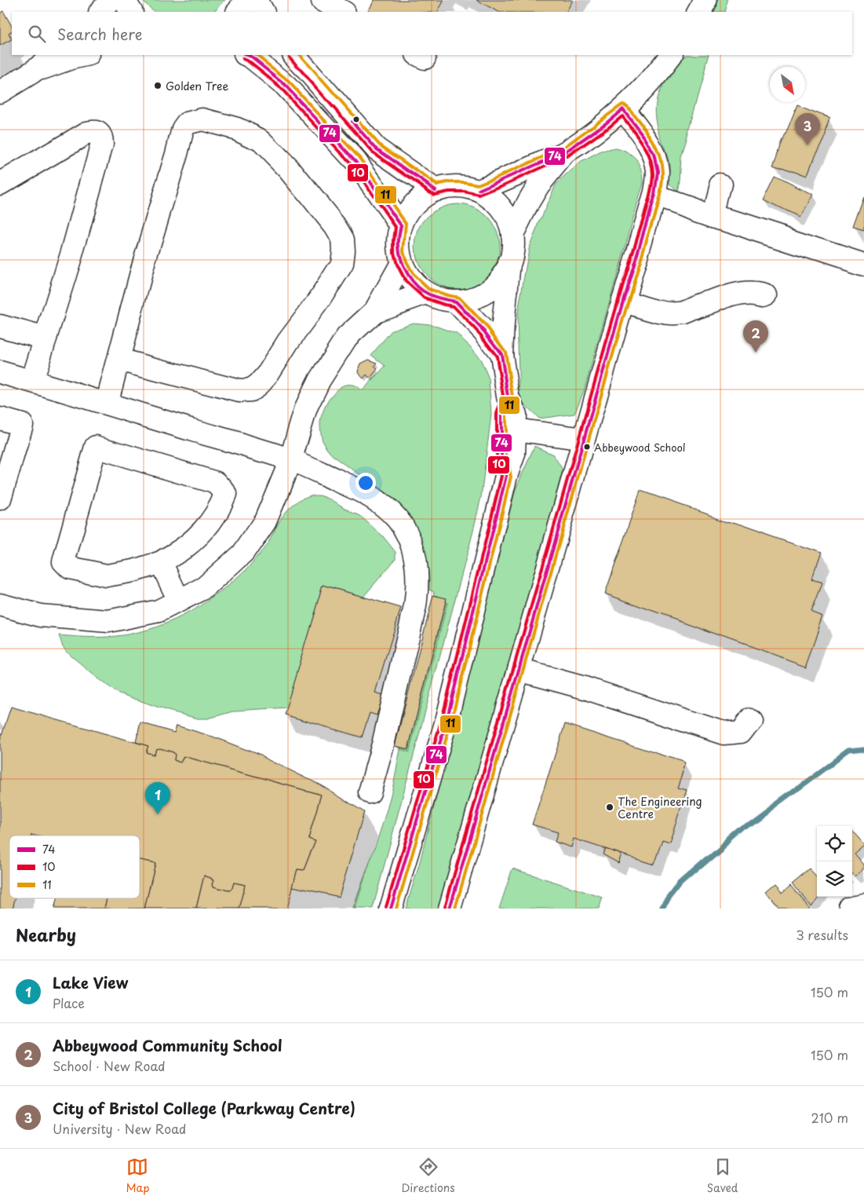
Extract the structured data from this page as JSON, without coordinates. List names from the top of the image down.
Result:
{
  "places": ["Golden Tree", "Abbeywood School", "The Engineering Centre"],
  "lines": ["transit line 74", "transit line 11", "transit line 10"],
  "legend": ["74", "10", "11"],
  "north": "bottom right",
  "page": {
    "search": "Search here",
    "pins": ["3", "2", "1"],
    "heading": ["Nearby", "3 results"],
    "list": [
      {
        "mark": "1",
        "name": "Lake View",
        "note": "Place",
        "value": "150 m"
      },
      {
        "mark": "2",
        "name": "Abbeywood Community School",
        "note": "School · New Road",
        "value": "150 m"
      },
      {
        "mark": "3",
        "name": "City of Bristol College (Parkway Centre)",
        "note": "University · New Road",
        "value": "210 m"
      }
    ],
    "nav": ["Map", "Directions", "Saved"]
  }
}
